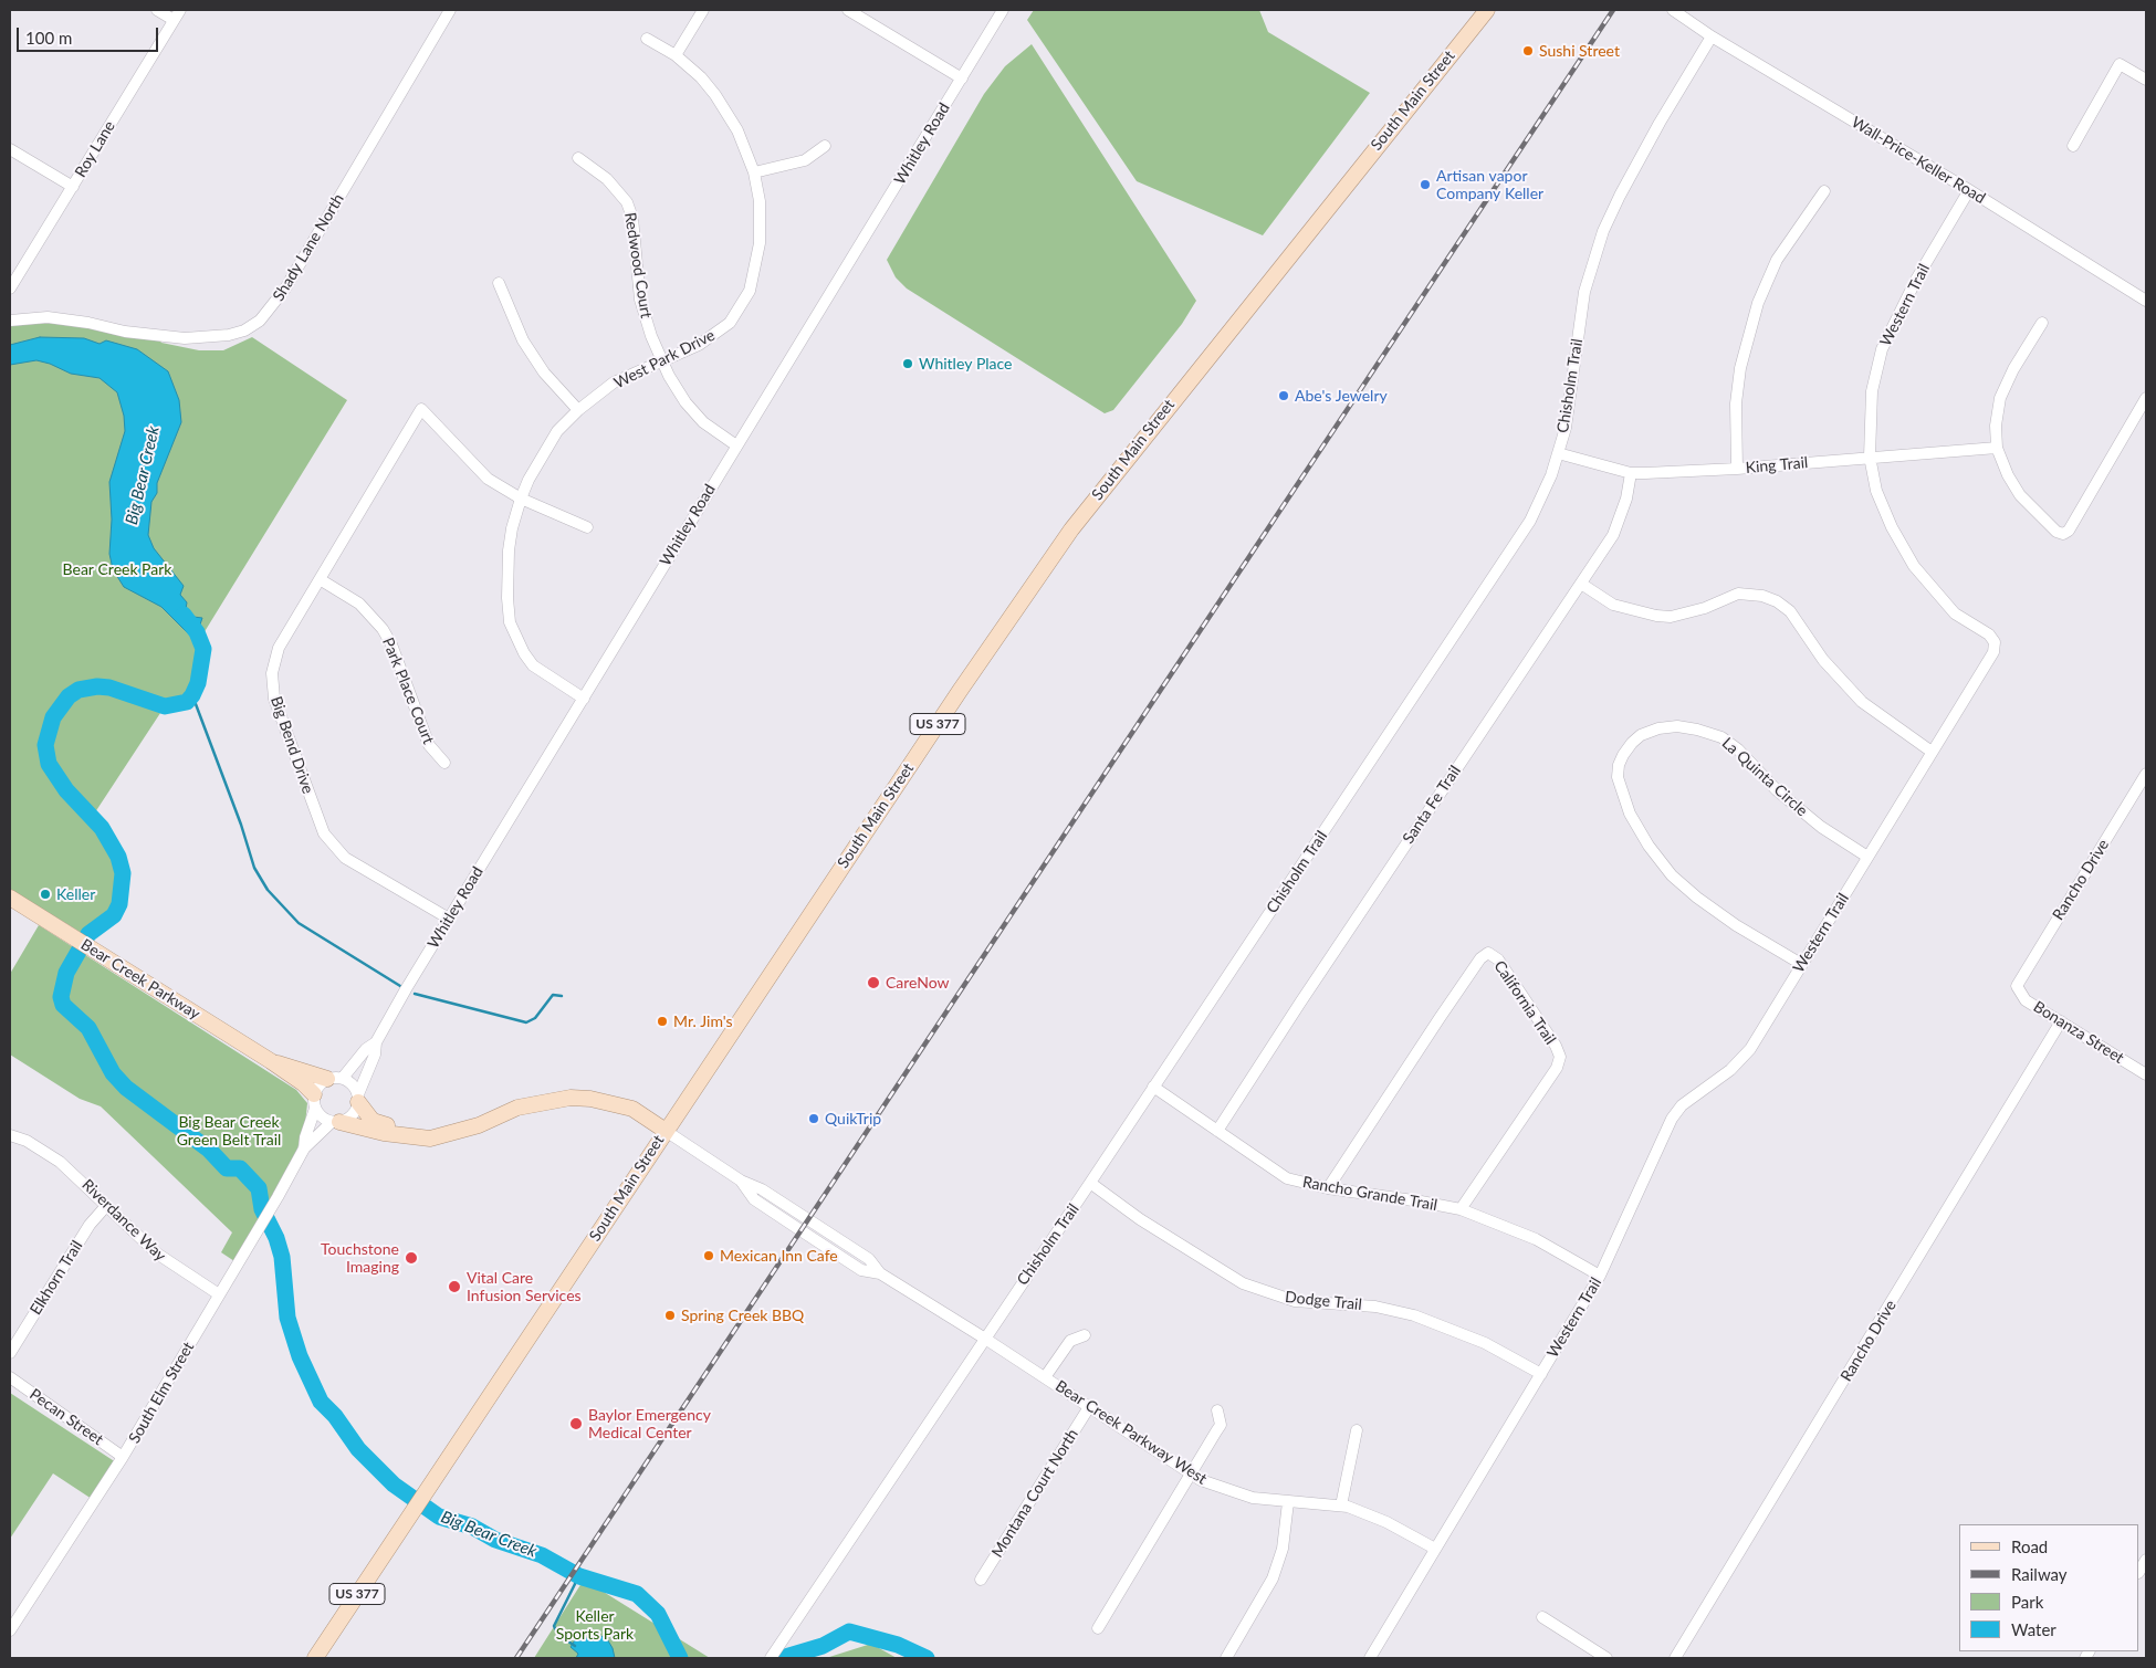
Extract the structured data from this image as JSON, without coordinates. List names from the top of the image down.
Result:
{
  "streets": {
    "main road": ["South Main Street", "US 377", "Bear Creek Parkway"],
    "street": [
      "Whitley Road",
      "Roy Lane",
      "Wall-Price-Keller Road",
      "Shady Lane North",
      "Redwood Court",
      "Western Trail",
      "West Park Drive",
      "Chisholm Trail",
      "King Trail",
      "Park Place Court",
      "Big Bend Drive",
      "La Quinta Circle",
      "Santa Fe Trail",
      "Rancho Drive",
      "California Trail",
      "Bonanza Street",
      "Rancho Grande Trail",
      "Riverdance Way",
      "Elkhorn Trail",
      "Dodge Trail",
      "South Elm Street",
      "Pecan Street",
      "Bear Creek Parkway West",
      "Montana Court North"
    ]
  },
  "crossings": [
    ["South Main Street", "Bear Creek Parkway West"],
    ["Whitley Road", "Redwood Court"],
    ["Whitley Road", "West Park Drive"],
    ["Whitley Road", "Big Bend Drive"],
    ["Whitley Road", "Bear Creek Parkway"],
    ["Whitley Road", "South Elm Street"],
    ["Wall-Price-Keller Road", "Western Trail"],
    ["Wall-Price-Keller Road", "Chisholm Trail"],
    ["Redwood Court", "West Park Drive"],
    ["Western Trail", "King Trail"],
    ["Western Trail", "La Quinta Circle"],
    ["Western Trail", "Rancho Grande Trail"],
    ["Western Trail", "Dodge Trail"],
    ["Western Trail", "Bear Creek Parkway West"],
    ["West Park Drive", "Big Bend Drive"],
    ["Chisholm Trail", "King Trail"],
    ["Chisholm Trail", "Rancho Grande Trail"],
    ["Chisholm Trail", "Dodge Trail"],
    ["Chisholm Trail", "Bear Creek Parkway West"],
    ["King Trail", "Santa Fe Trail"],
    ["Park Place Court", "Big Bend Drive"],
    ["Santa Fe Trail", "Rancho Grande Trail"],
    ["Rancho Drive", "Bonanza Street"],
    ["Bear Creek Parkway", "South Elm Street"],
    ["California Trail", "Rancho Grande Trail"],
    ["Riverdance Way", "Elkhorn Trail"],
    ["Riverdance Way", "South Elm Street"],
    ["South Elm Street", "Pecan Street"],
    ["Bear Creek Parkway West", "Montana Court North"]
  ],
  "water": ["Big Bear Creek"],
  "parks": ["Bear Creek Park", "Big Bear Creek Green Belt Trail", "Keller Sports Park"],
  "places": [
    "Sushi Street",
    "Artisan vapor Company Keller",
    "Whitley Place",
    "Abe's Jewelry",
    "Keller",
    "CareNow",
    "Mr. Jim's",
    "QuikTrip",
    "Mexican Inn Cafe",
    "Touchstone Imaging",
    "Vital Care Infusion Services",
    "Spring Creek BBQ",
    "Baylor Emergency Medical Center"
  ],
  "legend": [
    "Road",
    "Railway",
    "Park",
    "Water"
  ],
  "scale_bar": "100 m"
}
